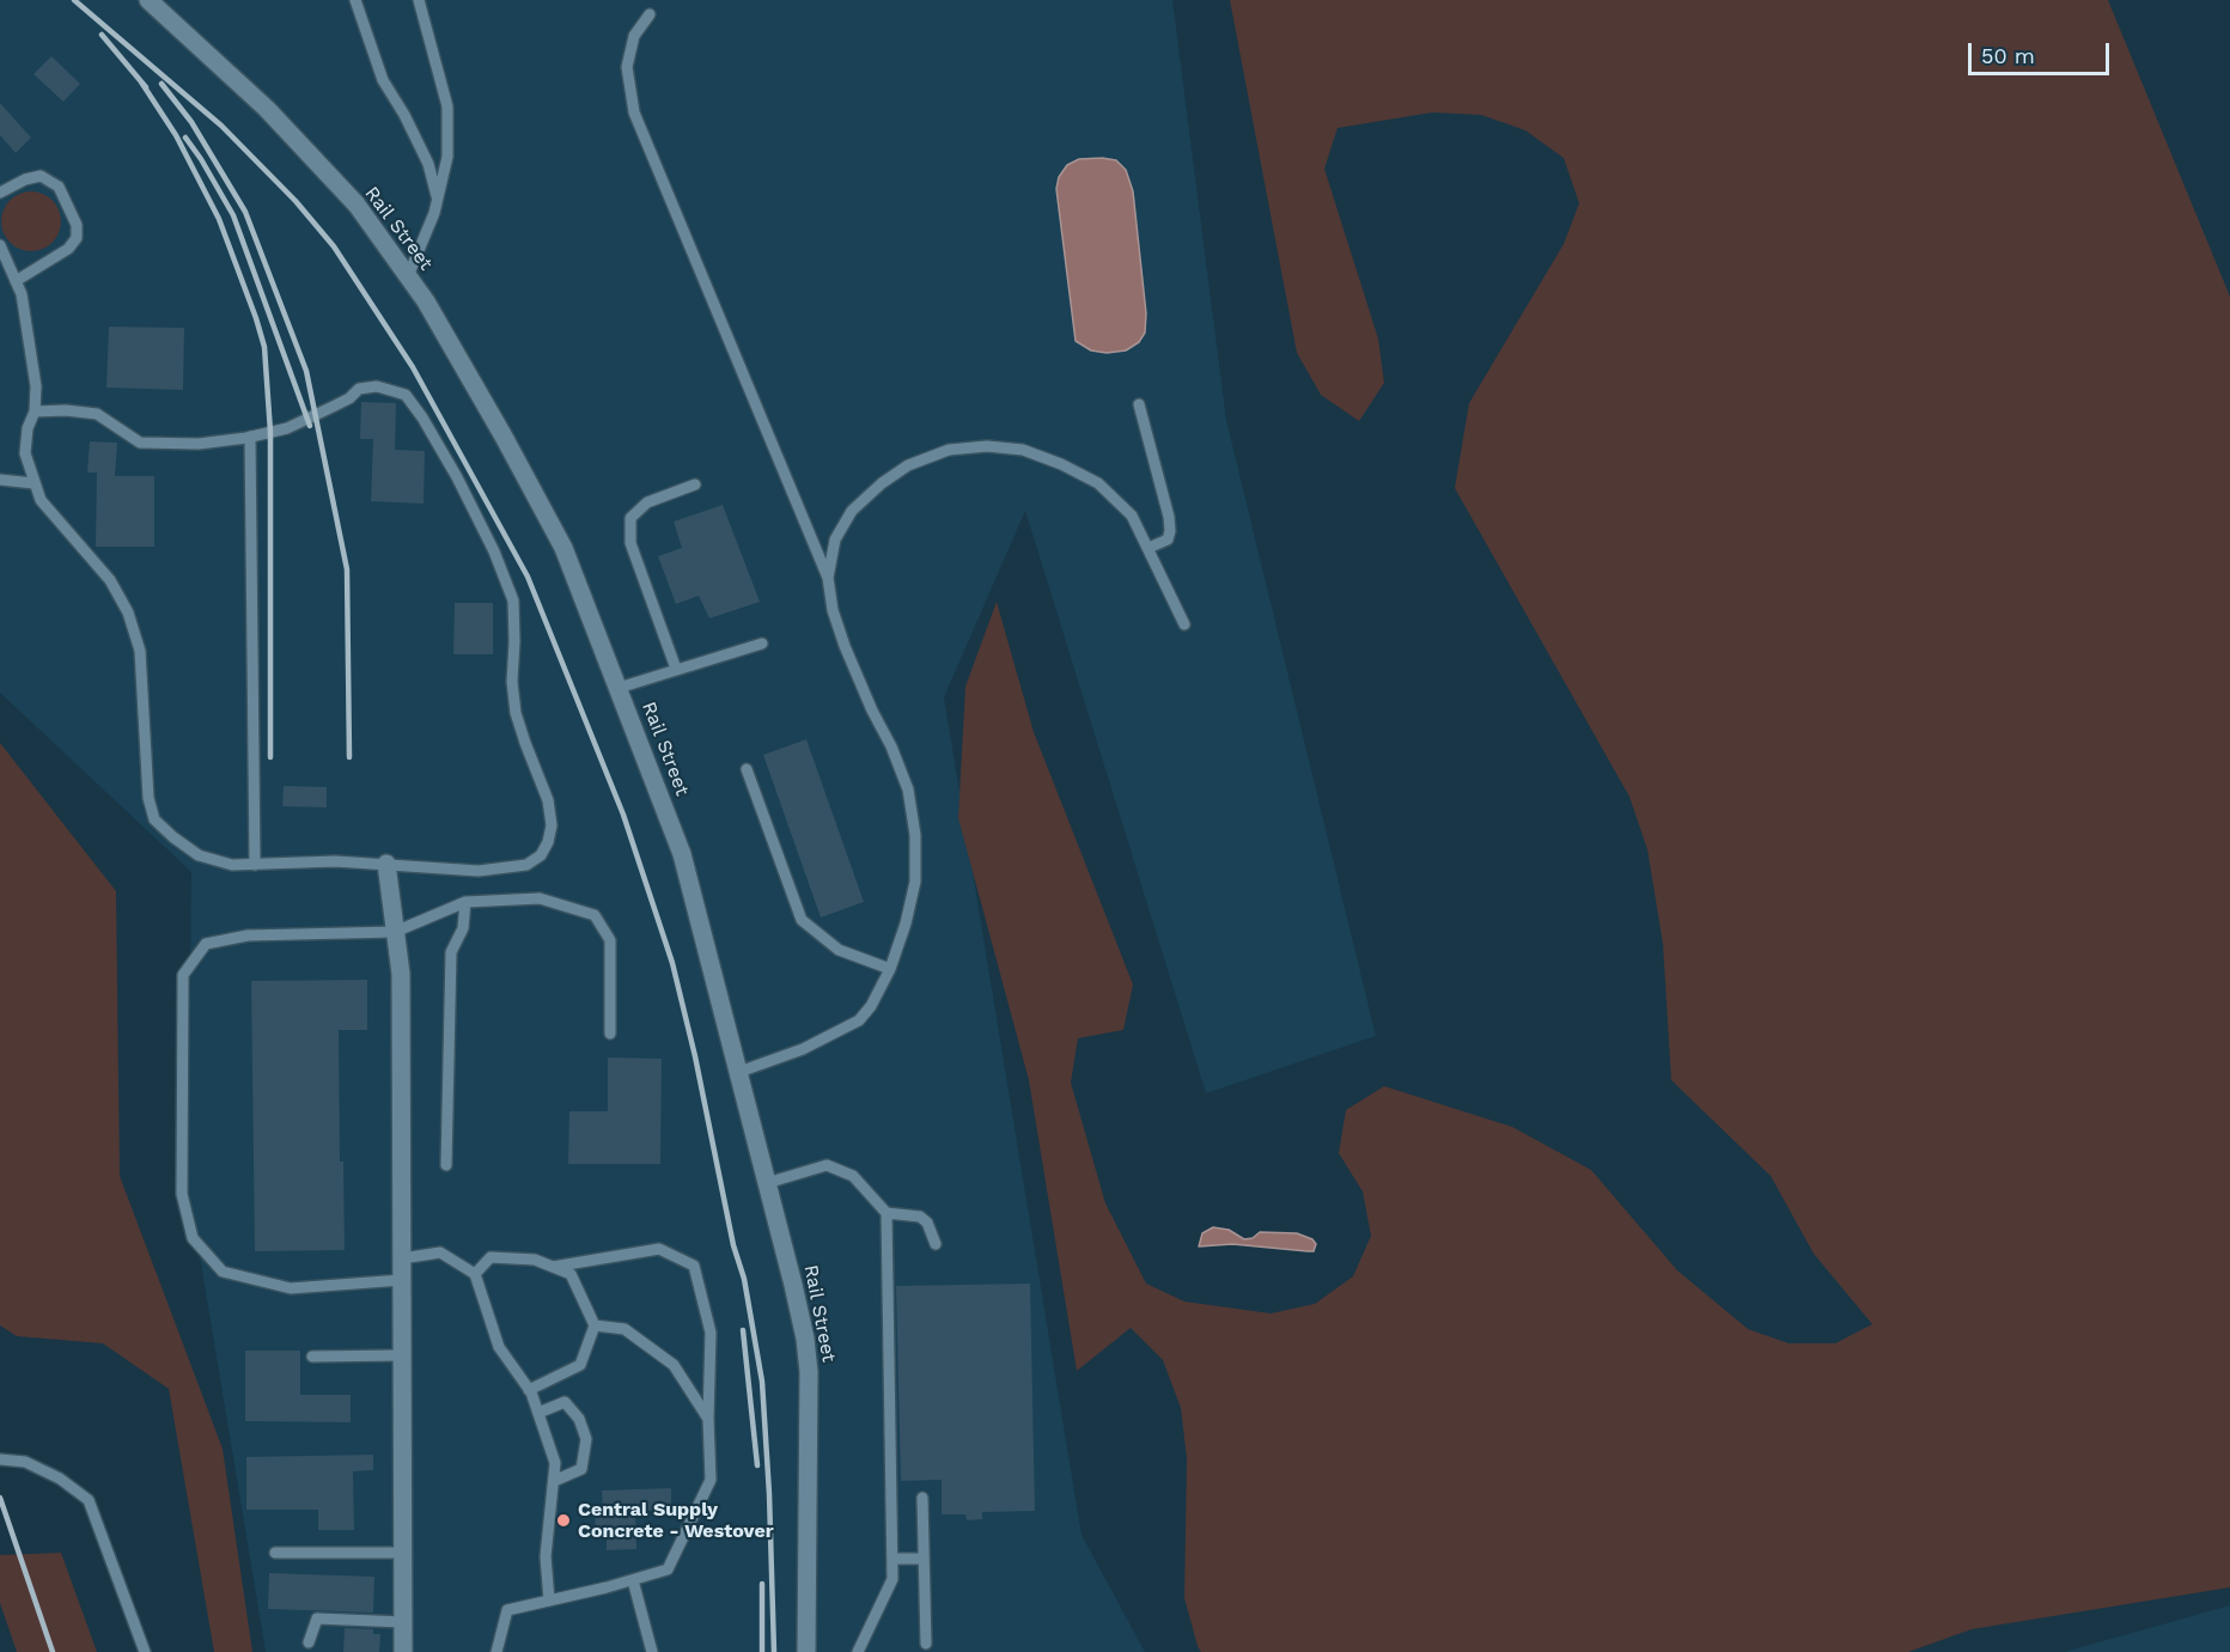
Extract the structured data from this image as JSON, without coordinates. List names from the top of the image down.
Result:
{
  "streets": {
    "street": ["Rail Street"]
  },
  "places": ["Central Supply Concrete - Westover"],
  "scale_bar": "50 m"
}
